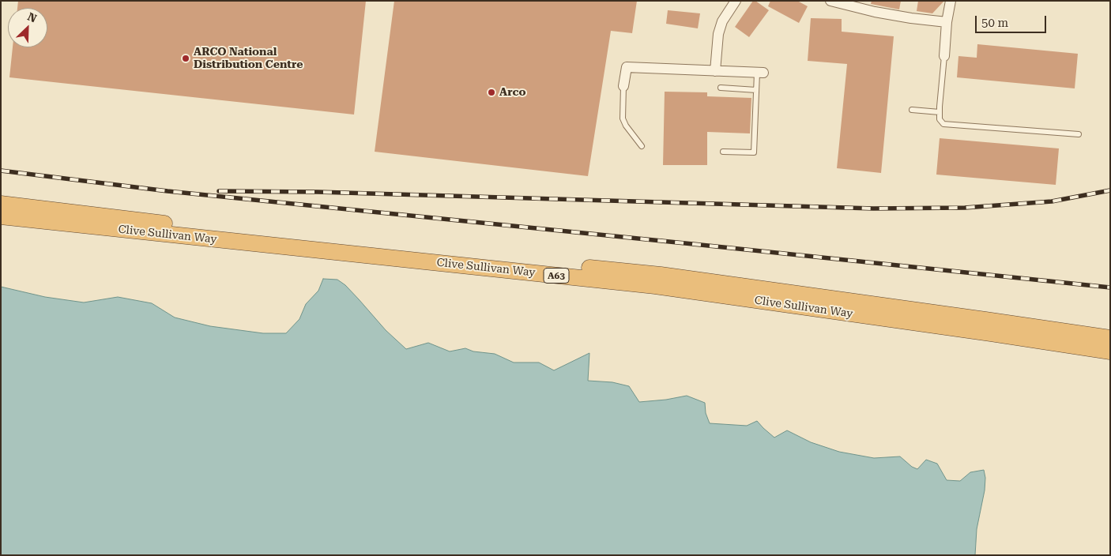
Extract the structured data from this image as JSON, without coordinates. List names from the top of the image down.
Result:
{
  "streets": {
    "highway": ["Clive Sullivan Way", "A63"]
  },
  "places": ["ARCO National Distribution Centre", "Arco"],
  "scale_bar": "50 m",
  "north": "top right"
}
